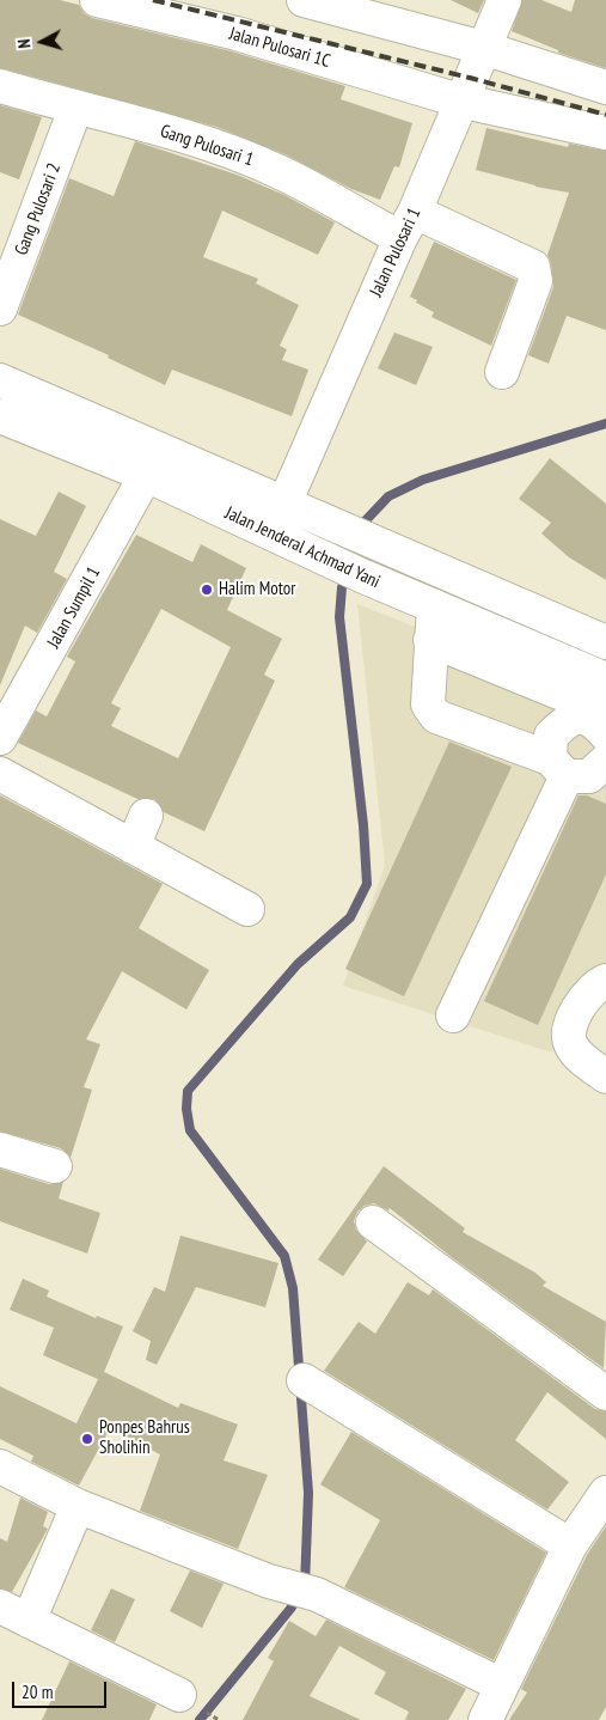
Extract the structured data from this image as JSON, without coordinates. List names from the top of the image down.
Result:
{
  "streets": {
    "street": [
      "Jalan Pulosari 1C",
      "Gang Pulosari 1",
      "Gang Pulosari 2",
      "Jalan Pulosari 1",
      "Jalan Jenderal Achmad Yani",
      "Jalan Sumpil 1"
    ]
  },
  "crossings": [
    ["Jalan Pulosari 1C", "Jalan Pulosari 1"],
    ["Gang Pulosari 1", "Gang Pulosari 2"],
    ["Gang Pulosari 1", "Jalan Pulosari 1"],
    ["Jalan Pulosari 1", "Jalan Jenderal Achmad Yani"],
    ["Jalan Jenderal Achmad Yani", "Jalan Sumpil 1"]
  ],
  "places": ["Halim Motor", "Ponpes Bahrus Sholihin"],
  "scale_bar": "20 m",
  "north": "left"
}
